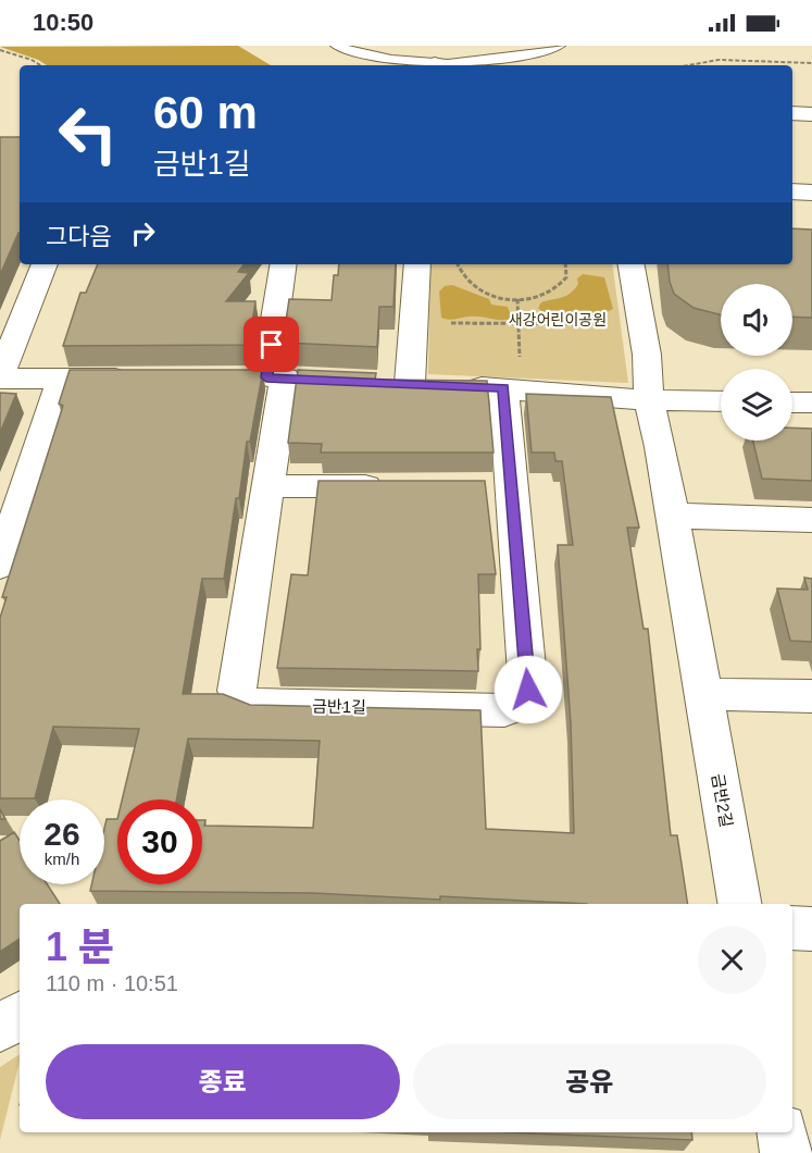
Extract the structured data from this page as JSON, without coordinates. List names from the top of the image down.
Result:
{
  "streets": {
    "street": ["금반1길", "금반2길"]
  },
  "parks": ["새강어린이공원"],
  "page": {
    "status": "10:50",
    "turn": ["60 m", "금반1길"],
    "then": "그다음",
    "speed": "26 km/h",
    "limit": "30",
    "heading": ["1 분", "110 m · 10:51"],
    "buttons": ["종료", "공유"]
  }
}
